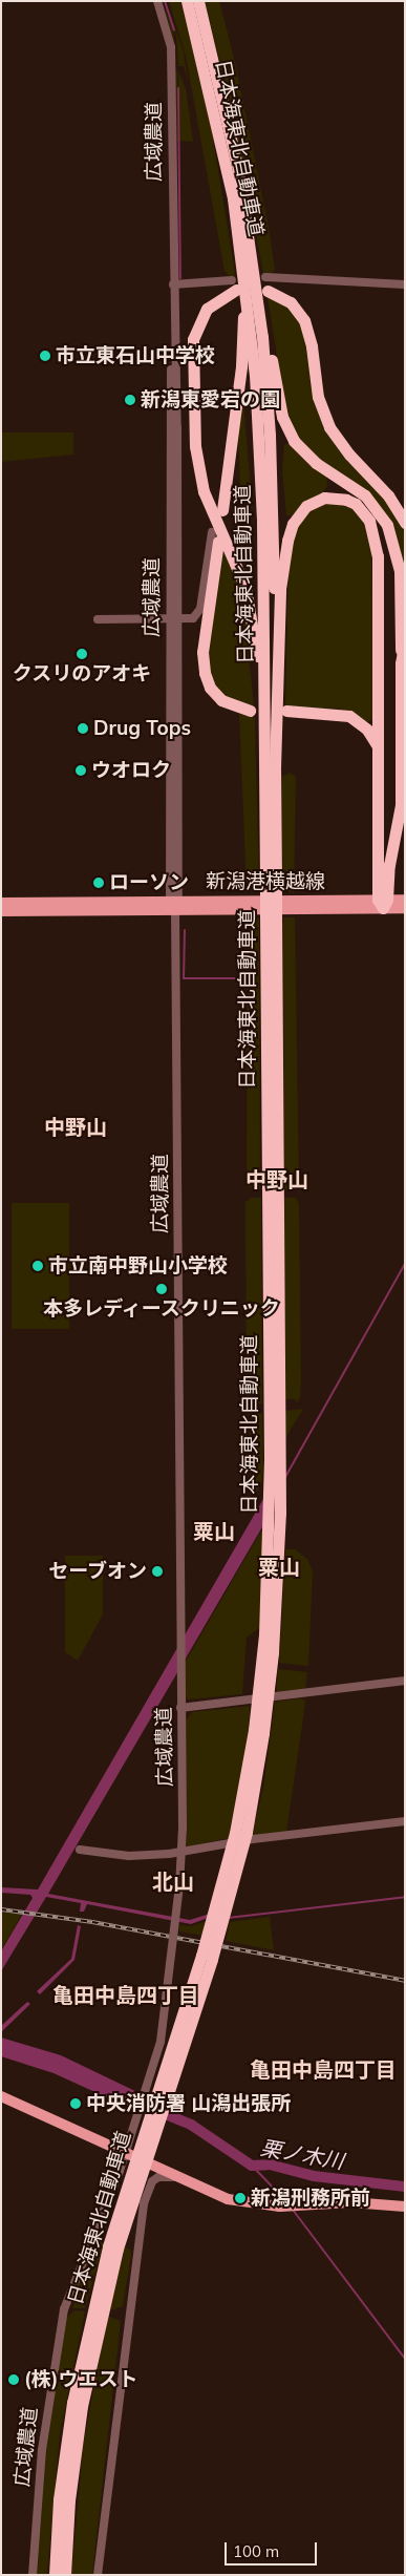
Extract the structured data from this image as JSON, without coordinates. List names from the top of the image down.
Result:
{
  "streets": {
    "highway": ["日本海東北自動車道"],
    "main road": ["新潟港横越線"],
    "street": ["広域農道"]
  },
  "crossings": [
    ["広域農道", "新潟港横越線"]
  ],
  "districts": [
    "中野山",
    "中野山",
    "粟山",
    "粟山",
    "北山",
    "亀田中島四丁目",
    "亀田中島四丁目"
  ],
  "water": ["栗ノ木川"],
  "places": [
    "市立東石山中学校",
    "新潟東愛宕の園",
    "クスリのアオキ",
    "Drug Tops",
    "ウオロク",
    "ローソン",
    "市立南中野山小学校",
    "本多レディースクリニック",
    "セーブオン",
    "中央消防署 山潟出張所",
    "新潟刑務所前",
    "(株)ウエスト"
  ],
  "scale_bar": "100 m"
}
